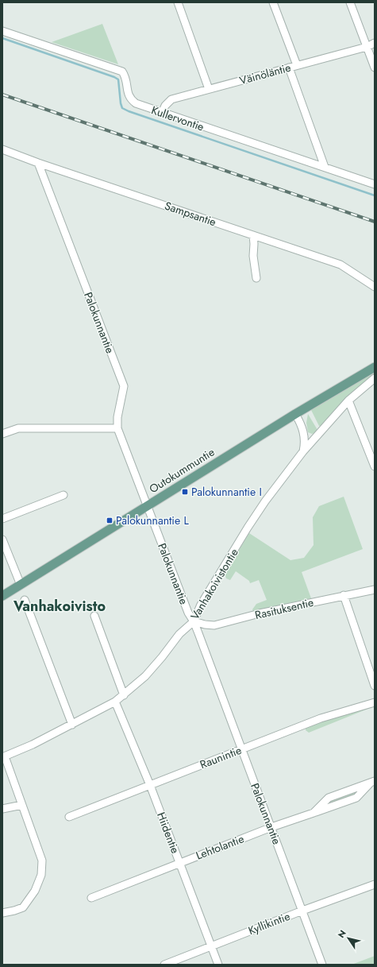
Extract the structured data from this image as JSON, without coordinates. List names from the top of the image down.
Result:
{
  "streets": {
    "main road": ["Outokummuntie"],
    "street": [
      "Väinöläntie",
      "Kullervontie",
      "Sampsantie",
      "Palokunnantie",
      "Vanhakoivistontie",
      "Rasituksentie",
      "Raunintie",
      "Hiidentie",
      "Lehtolantie",
      "Kyllikintie"
    ]
  },
  "crossings": [
    ["Väinöläntie", "Kullervontie"],
    ["Sampsantie", "Palokunnantie"],
    ["Palokunnantie", "Outokummuntie"],
    ["Palokunnantie", "Vanhakoivistontie"],
    ["Palokunnantie", "Rasituksentie"],
    ["Palokunnantie", "Raunintie"],
    ["Palokunnantie", "Lehtolantie"],
    ["Palokunnantie", "Kyllikintie"],
    ["Vanhakoivistontie", "Rasituksentie"],
    ["Vanhakoivistontie", "Hiidentie"],
    ["Raunintie", "Hiidentie"],
    ["Hiidentie", "Lehtolantie"],
    ["Hiidentie", "Kyllikintie"]
  ],
  "districts": ["Vanhakoivisto"],
  "places": {
    "transit": ["Palokunnantie I", "Palokunnantie L"]
  },
  "north": "top left"
}
